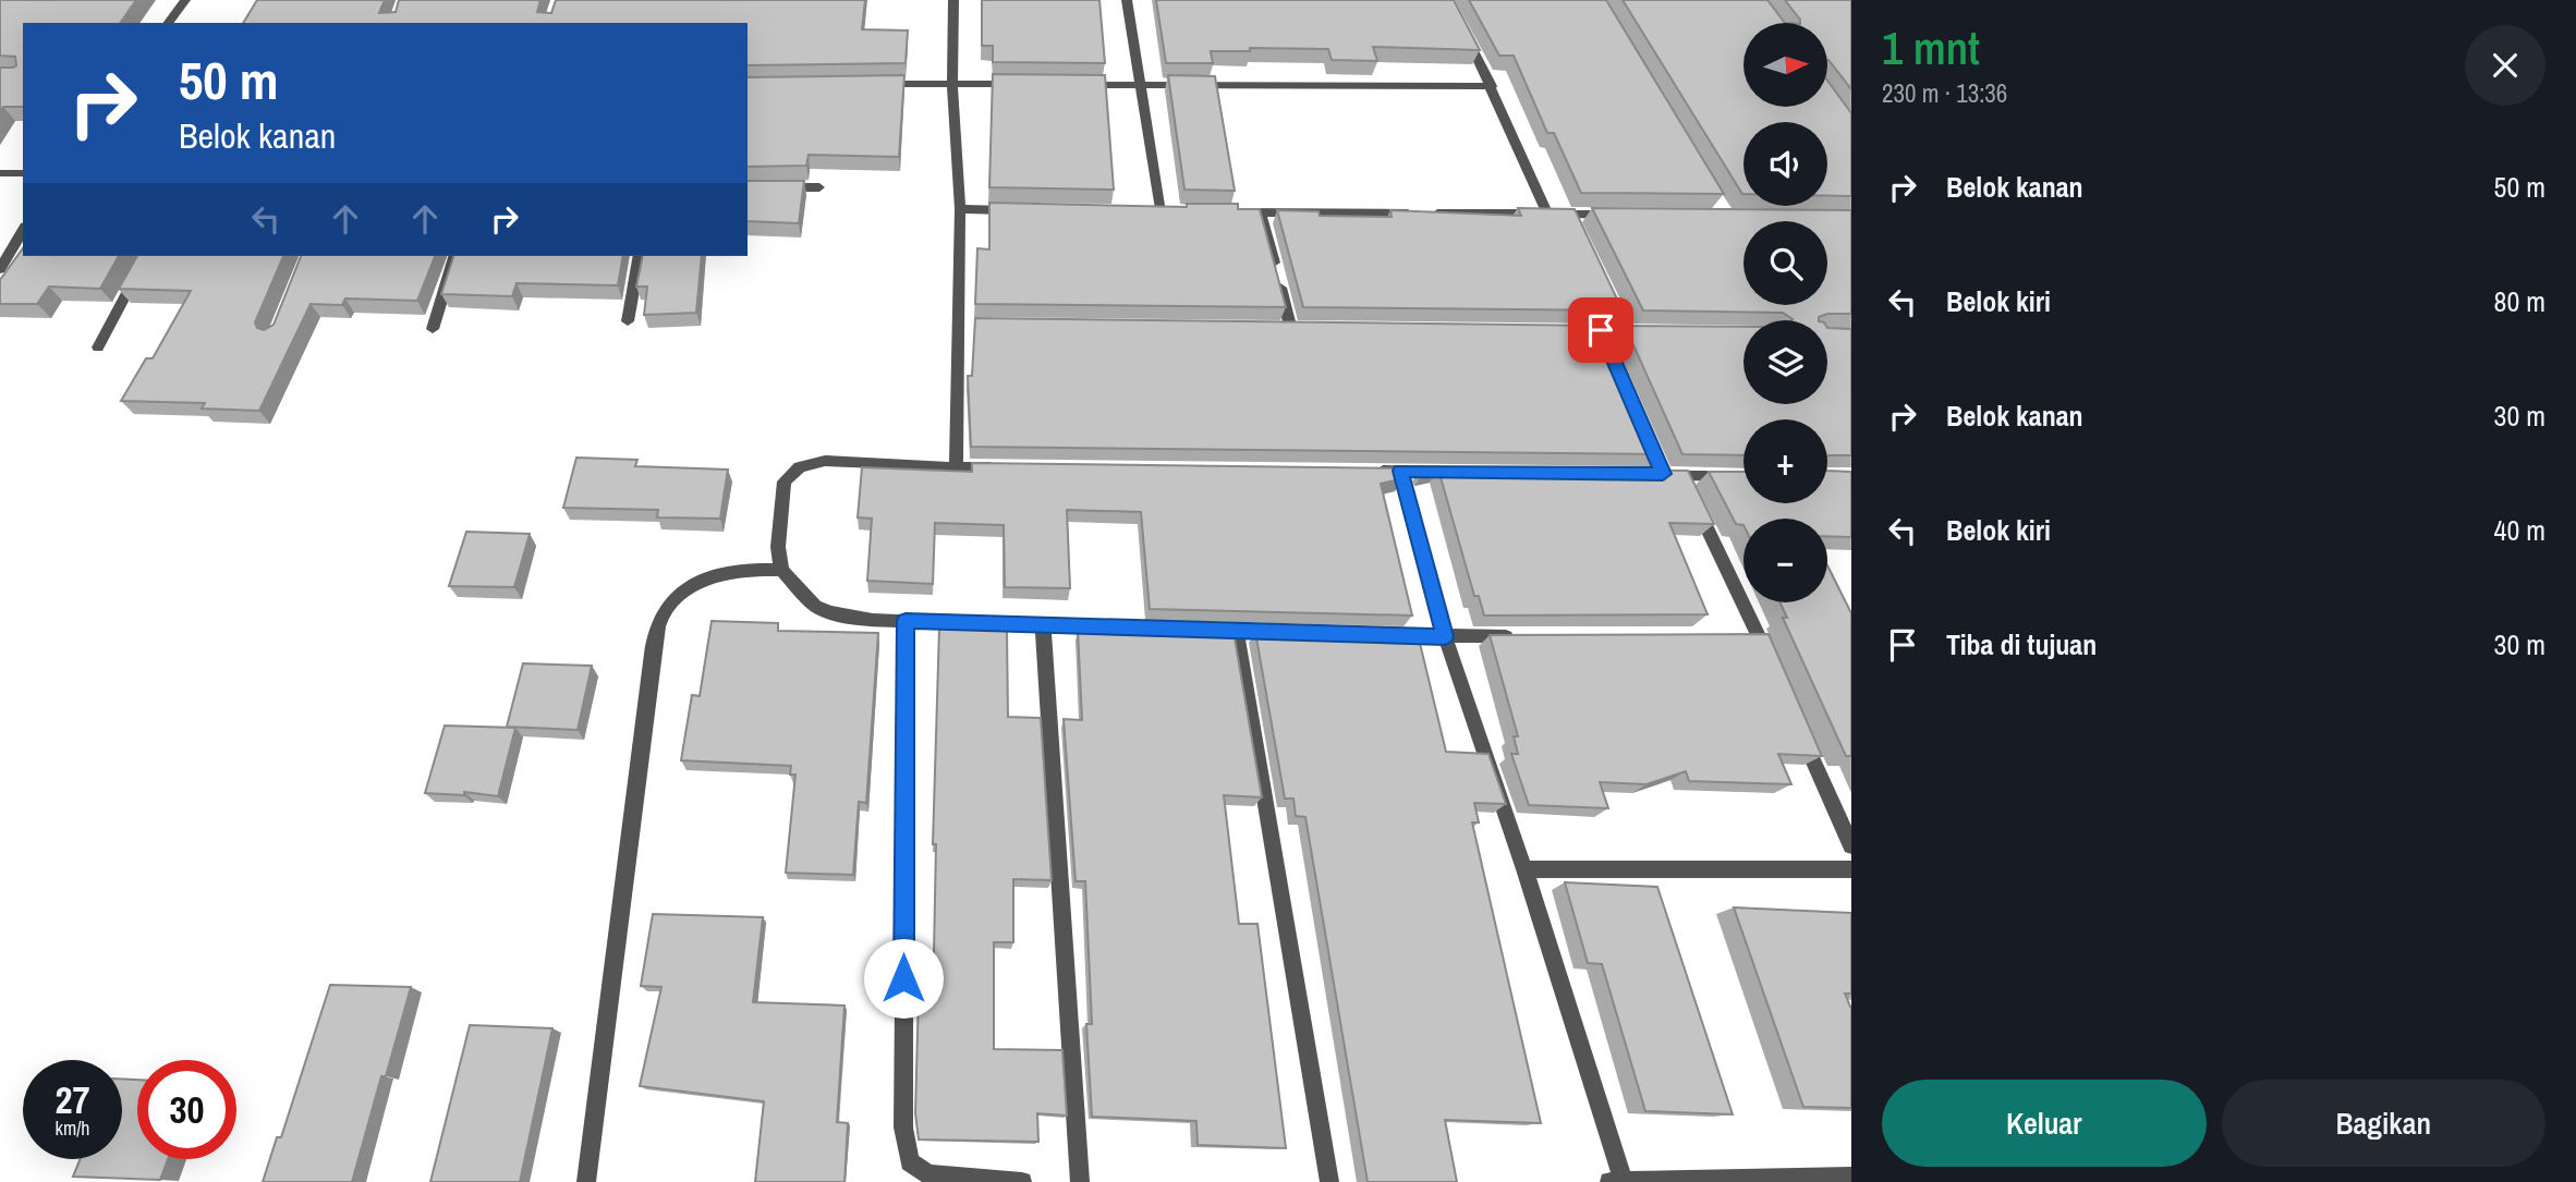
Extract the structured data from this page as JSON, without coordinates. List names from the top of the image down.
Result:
{
  "north": "right",
  "page": {
    "heading": ["1 mnt", "230 m · 13:36"],
    "map_buttons": ["+", "−"],
    "turn": ["50 m", "Belok kanan"],
    "list": [
      {
        "name": "Belok kanan",
        "value": "50 m"
      },
      {
        "name": "Belok kiri",
        "value": "80 m"
      },
      {
        "name": "Belok kanan",
        "value": "30 m"
      },
      {
        "name": "Belok kiri",
        "value": "40 m"
      },
      {
        "name": "Tiba di tujuan",
        "value": "30 m"
      }
    ],
    "speed": "27 km/h",
    "limit": "30",
    "buttons": ["Keluar", "Bagikan"]
  }
}
